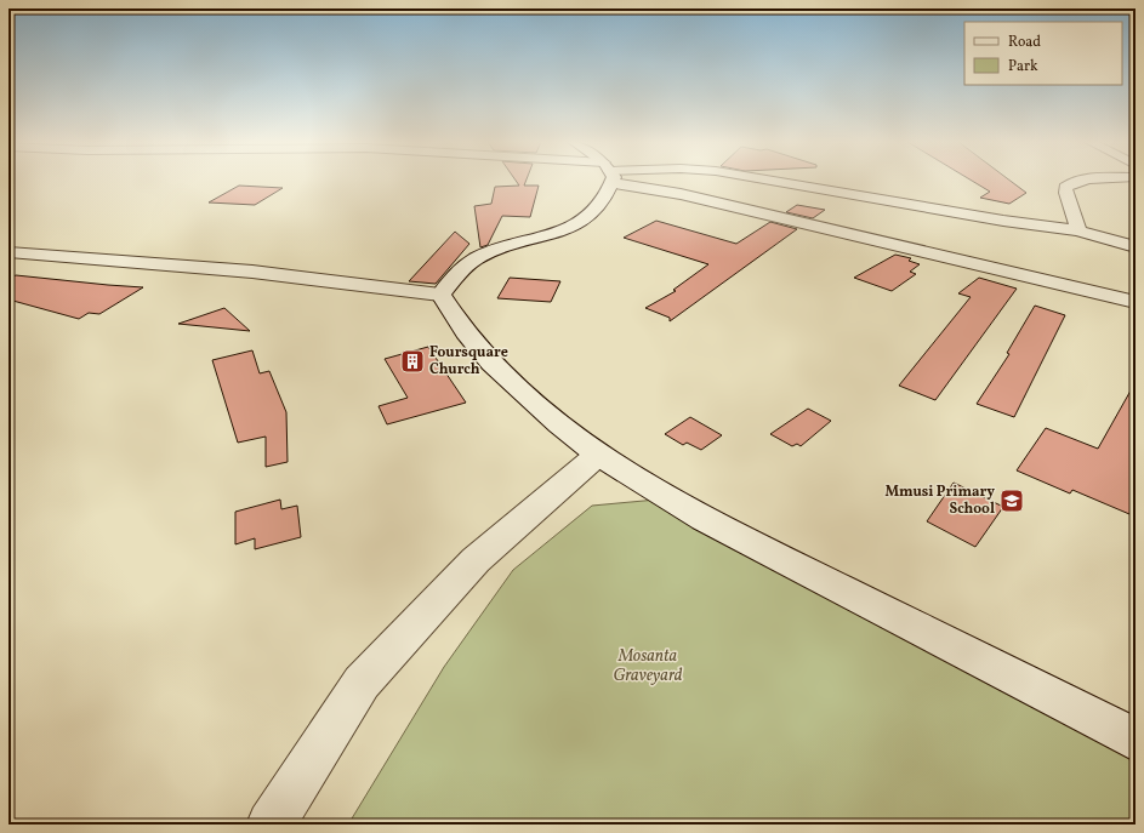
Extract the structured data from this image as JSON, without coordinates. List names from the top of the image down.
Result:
{
  "parks": ["Mosanta Graveyard"],
  "places": {
    "building": ["Foursquare Church"],
    "school or university": ["Mmusi Primary School"]
  },
  "legend": ["Road", "Park"]
}
